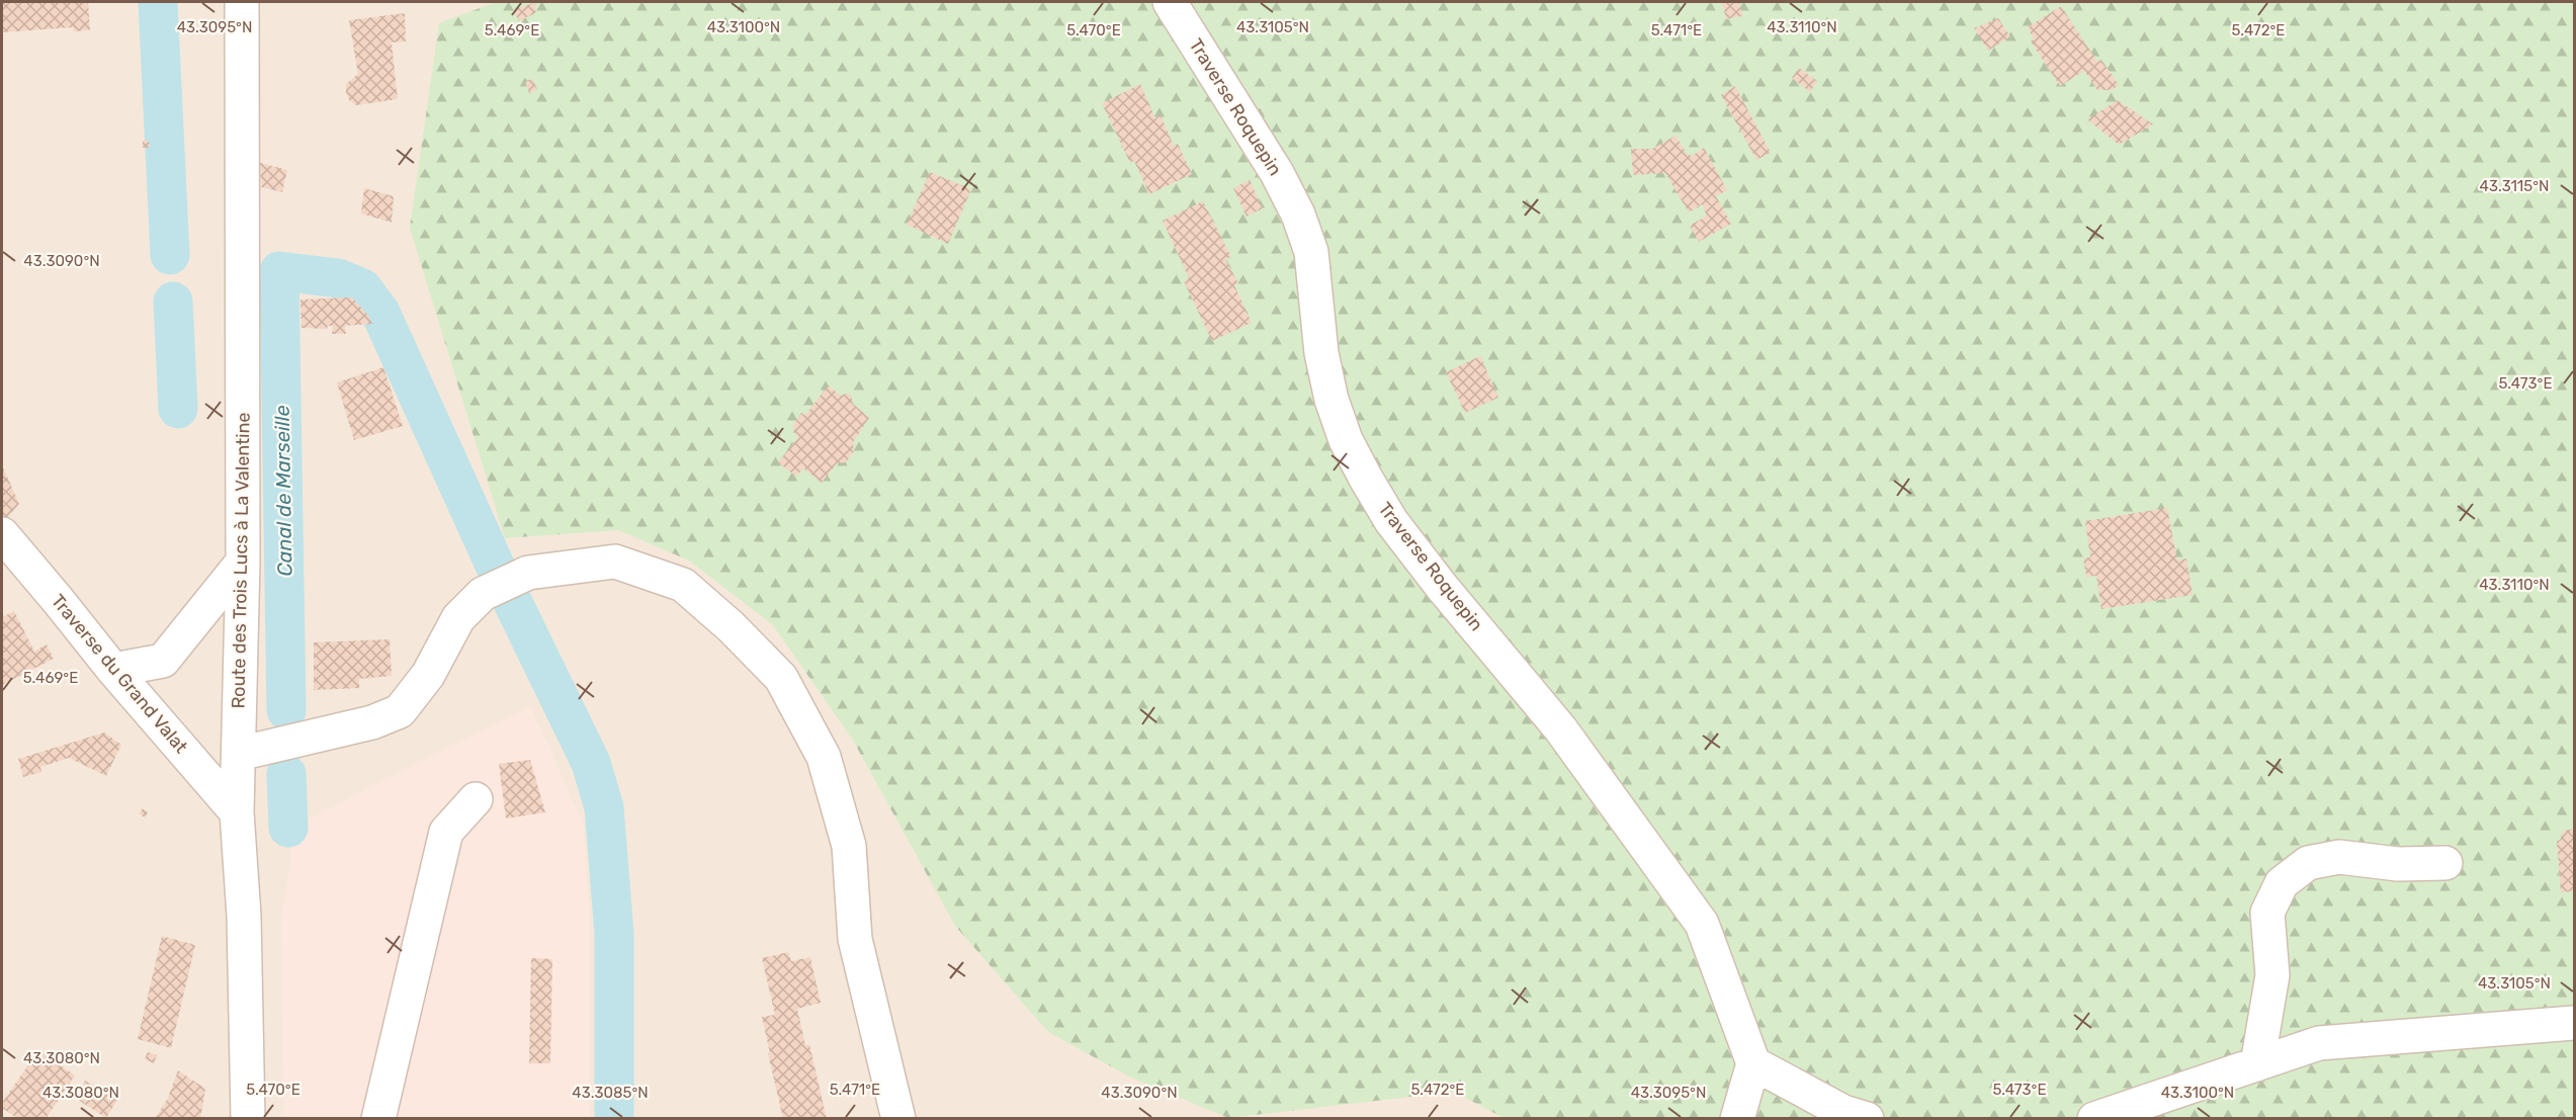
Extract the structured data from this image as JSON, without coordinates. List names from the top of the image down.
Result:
{
  "streets": {
    "street": ["Traverse Roquepin", "Route des Trois Lucs à La Valentine", "Traverse du Grand Valat"]
  },
  "crossings": [
    ["Route des Trois Lucs à La Valentine", "Traverse du Grand Valat"]
  ],
  "water": ["Canal de Marseille"],
  "coordinates": [
    "43.3105°N",
    "43.3110°N",
    "43.3095°N",
    "43.3100°N",
    "5.469°E",
    "5.470°E",
    "5.471°E",
    "5.472°E",
    "43.3115°N",
    "43.3090°N",
    "5.473°E",
    "43.3080°N",
    "43.3085°N"
  ]
}
